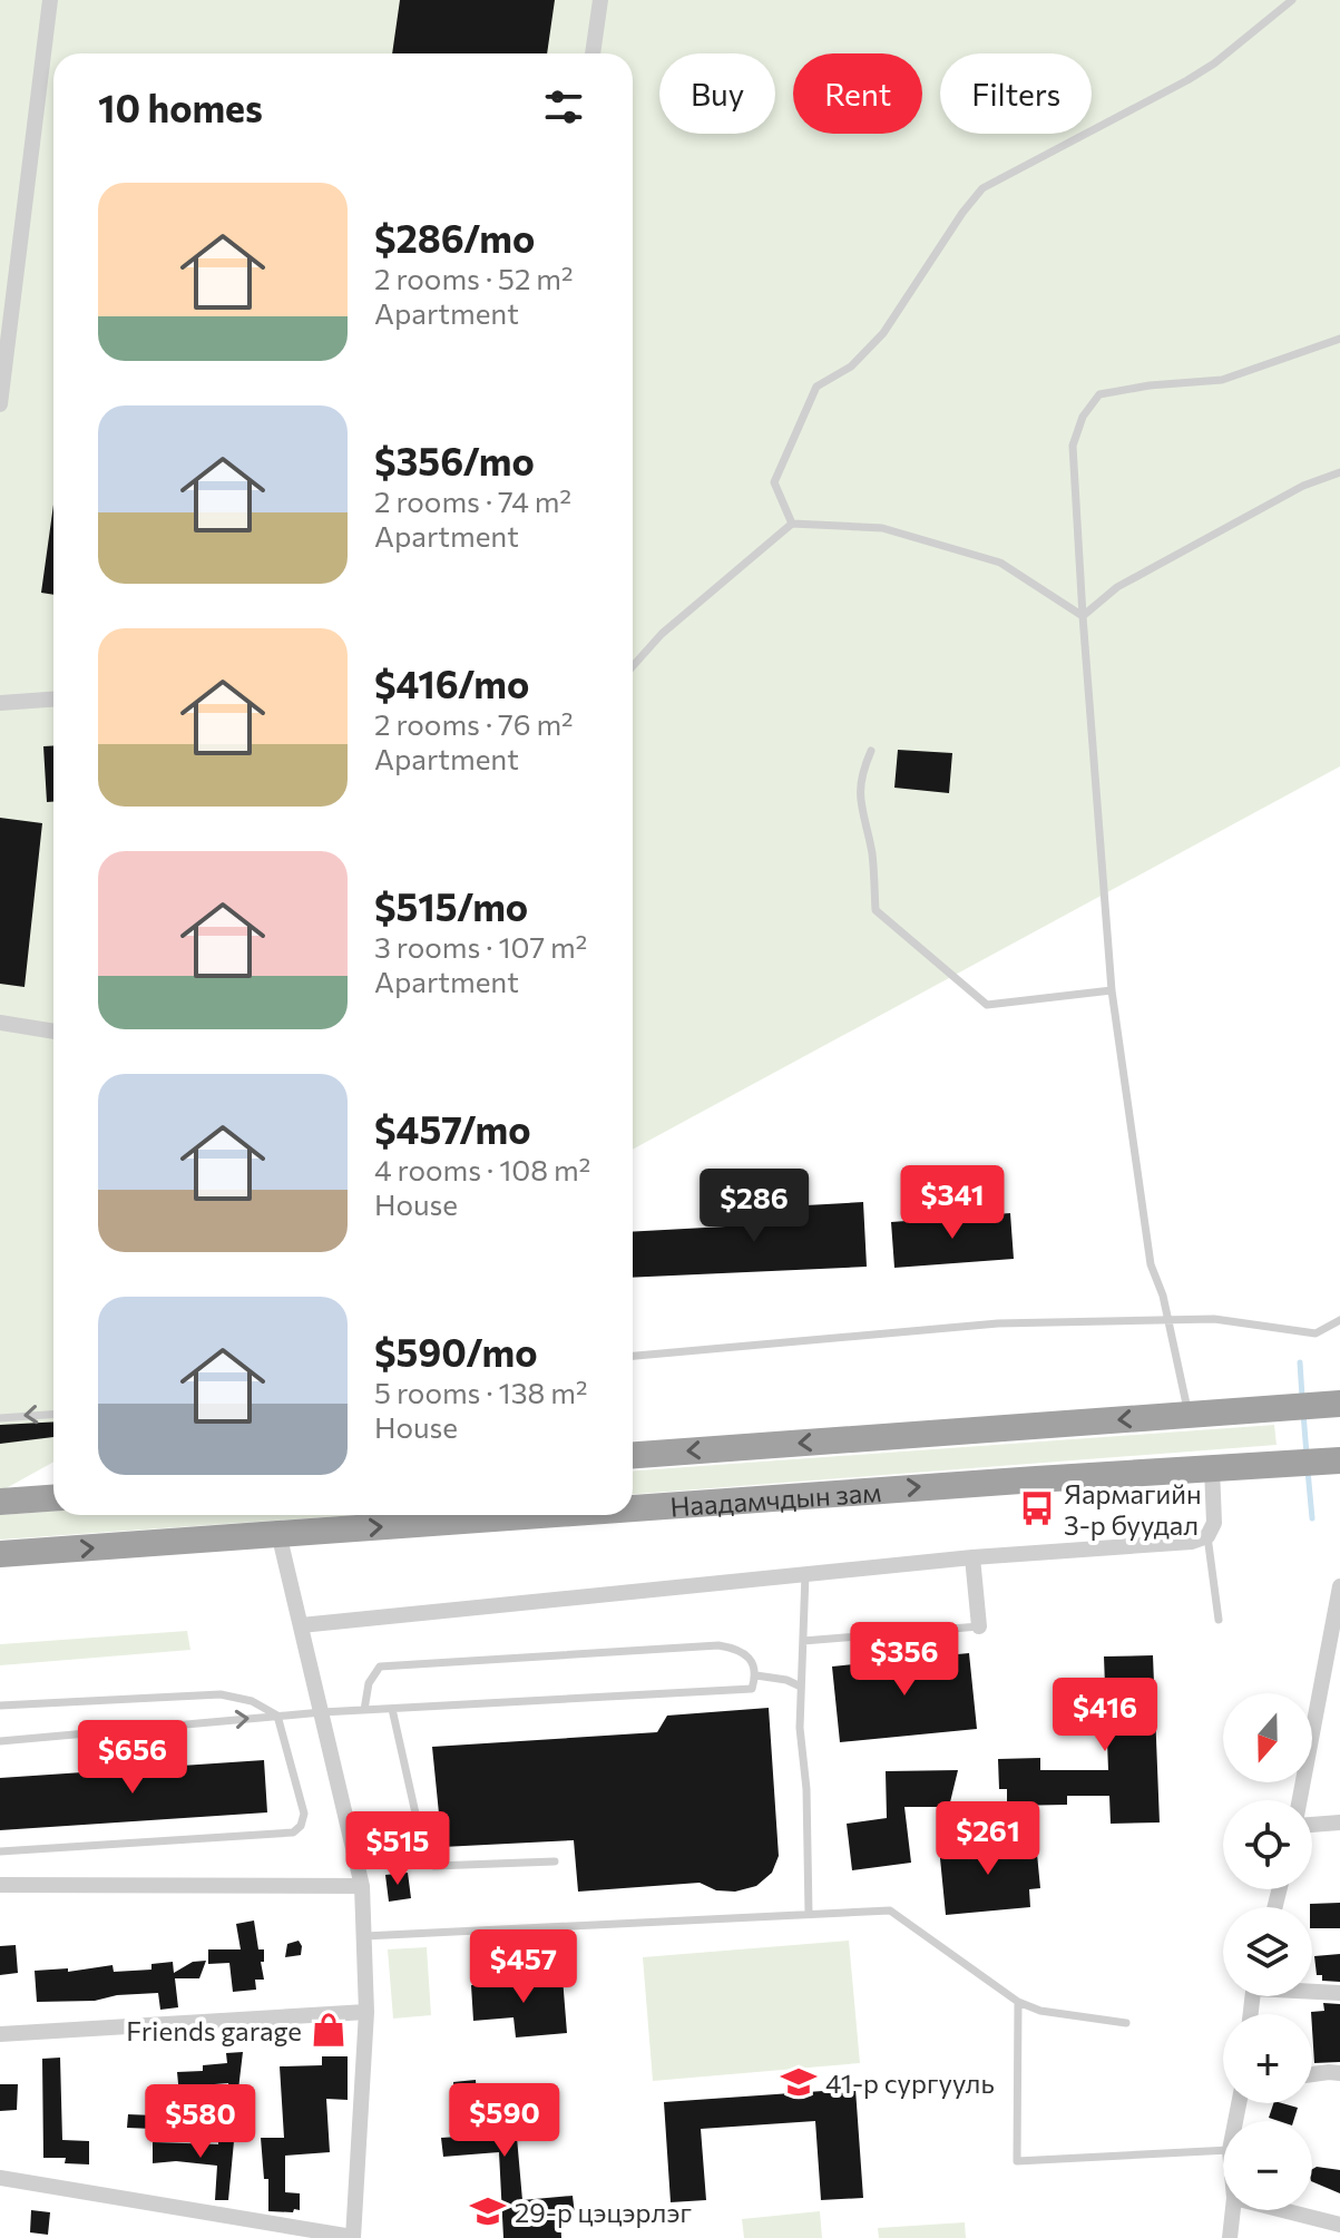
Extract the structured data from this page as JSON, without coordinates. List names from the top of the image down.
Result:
{
  "streets": {
    "highway": ["Наадамчдын зам"]
  },
  "places": {
    "bus stop": ["Яармагийн 3-р буудал"],
    "shop": ["Friends garage"],
    "school or university": ["41-р сургууль", "29-р цэцэрлэг"]
  },
  "north": "bottom",
  "page": {
    "chip": ["Buy", "Rent", "Filters"],
    "heading": "10 homes",
    "list": [
      {
        "name": "$286/mo",
        "note": "2 rooms · 52 m² · Apartment"
      },
      {
        "name": "$356/mo",
        "note": "2 rooms · 74 m² · Apartment"
      },
      {
        "name": "$416/mo",
        "note": "2 rooms · 76 m² · Apartment"
      },
      {
        "name": "$515/mo",
        "note": "3 rooms · 107 m² · Apartment"
      },
      {
        "name": "$457/mo",
        "note": "4 rooms · 108 m² · House"
      },
      {
        "name": "$590/mo",
        "note": "5 rooms · 138 m² · House"
      }
    ],
    "price": [
      "$341",
      "$286",
      "$356",
      "$416",
      "$656",
      "$261",
      "$515",
      "$457",
      "$590",
      "$580"
    ],
    "map_buttons": ["+", "−"]
  }
}
